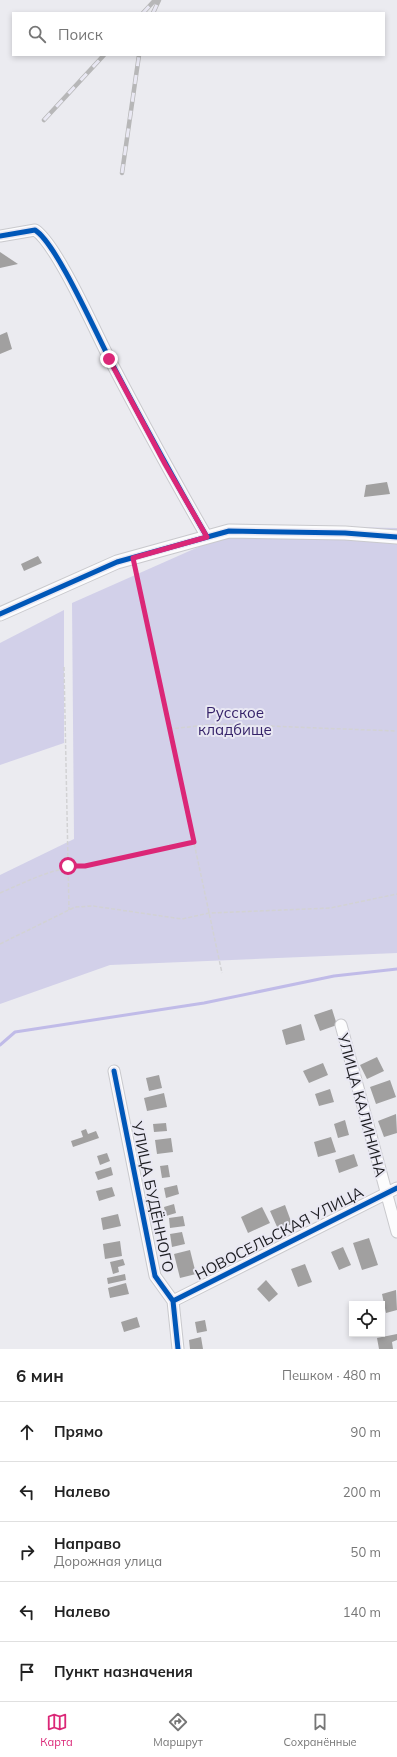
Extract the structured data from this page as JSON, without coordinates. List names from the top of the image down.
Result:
{
  "streets": {
    "street": ["УЛИЦА КАЛИНИНА", "УЛИЦА БУДЁННОГО", "НОВОСЕЛЬСКАЯ УЛИЦА"]
  },
  "crossings": [
    ["УЛИЦА КАЛИНИНА", "НОВОСЕЛЬСКАЯ УЛИЦА"],
    ["УЛИЦА БУДЁННОГО", "НОВОСЕЛЬСКАЯ УЛИЦА"]
  ],
  "parks": ["Русское кладбище"],
  "page": {
    "search": "Поиск",
    "heading": ["6 мин", "Пешком · 480 m"],
    "list": [
      ["Прямо", "90 m"],
      ["Налево", "200 m"],
      ["Направо", "Дорожная улица", "50 m"],
      ["Налево", "140 m"],
      "Пункт назначения"
    ],
    "nav": ["Карта", "Маршрут", "Сохранённые"]
  }
}
